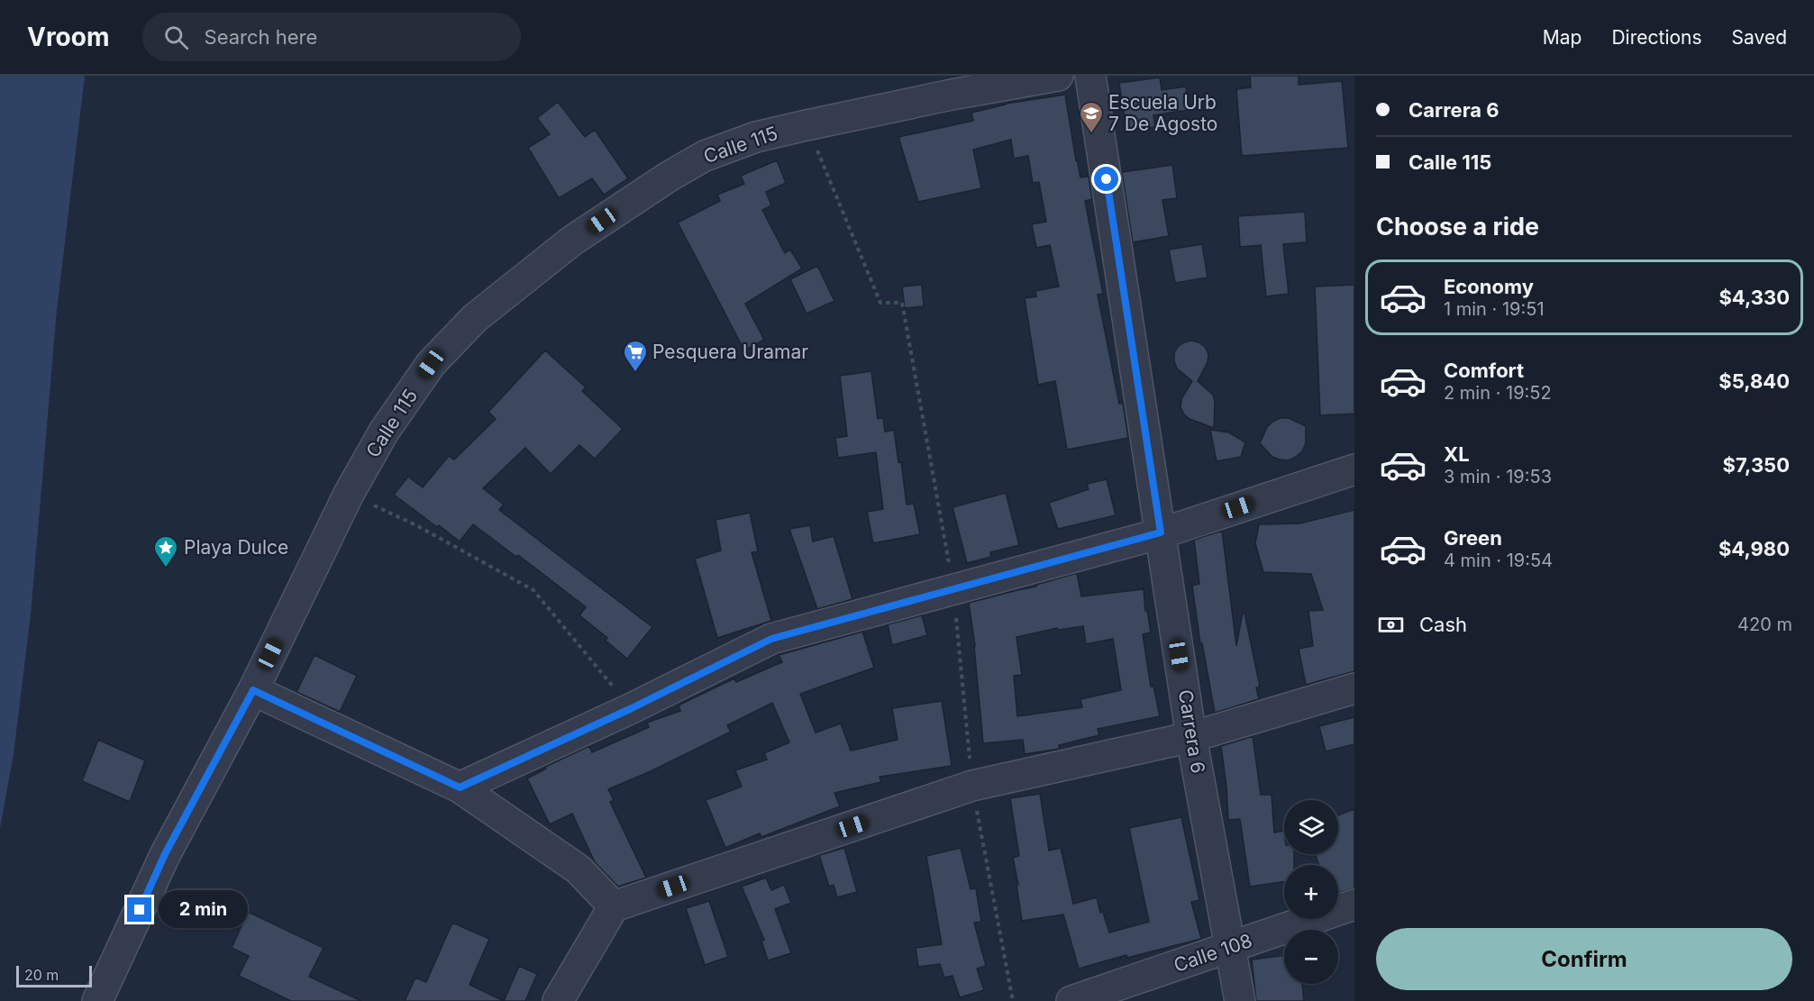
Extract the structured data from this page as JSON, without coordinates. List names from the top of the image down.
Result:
{
  "streets": {
    "street": ["Calle 115", "Carrera 6", "Calle 108"]
  },
  "crossings": [
    ["Carrera 6", "Calle 108"]
  ],
  "places": {
    "school or university": ["Escuela Urb 7 De Agosto"],
    "supermarket": ["Pesquera Uramar"],
    "place": ["Playa Dulce"]
  },
  "scale_bar": "20 m",
  "page": {
    "header": "Vroom",
    "search": "Search here",
    "nav": ["Map", "Directions", "Saved"],
    "banner": ["Carrera 6", "Calle 115"],
    "heading": "Choose a ride",
    "list": [
      {
        "name": "Economy",
        "note": "1 min · 19:51",
        "value": "$4,330"
      },
      {
        "name": "Comfort",
        "note": "2 min · 19:52",
        "value": "$5,840"
      },
      {
        "name": "XL",
        "note": "3 min · 19:53",
        "value": "$7,350"
      },
      {
        "name": "Green",
        "note": "4 min · 19:54",
        "value": "$4,980"
      }
    ],
    "pay": ["Cash", "420 m"],
    "map_buttons": ["+", "−"],
    "bubble": "2 min",
    "buttons": "Confirm",
    "scale": "20 m"
  }
}
